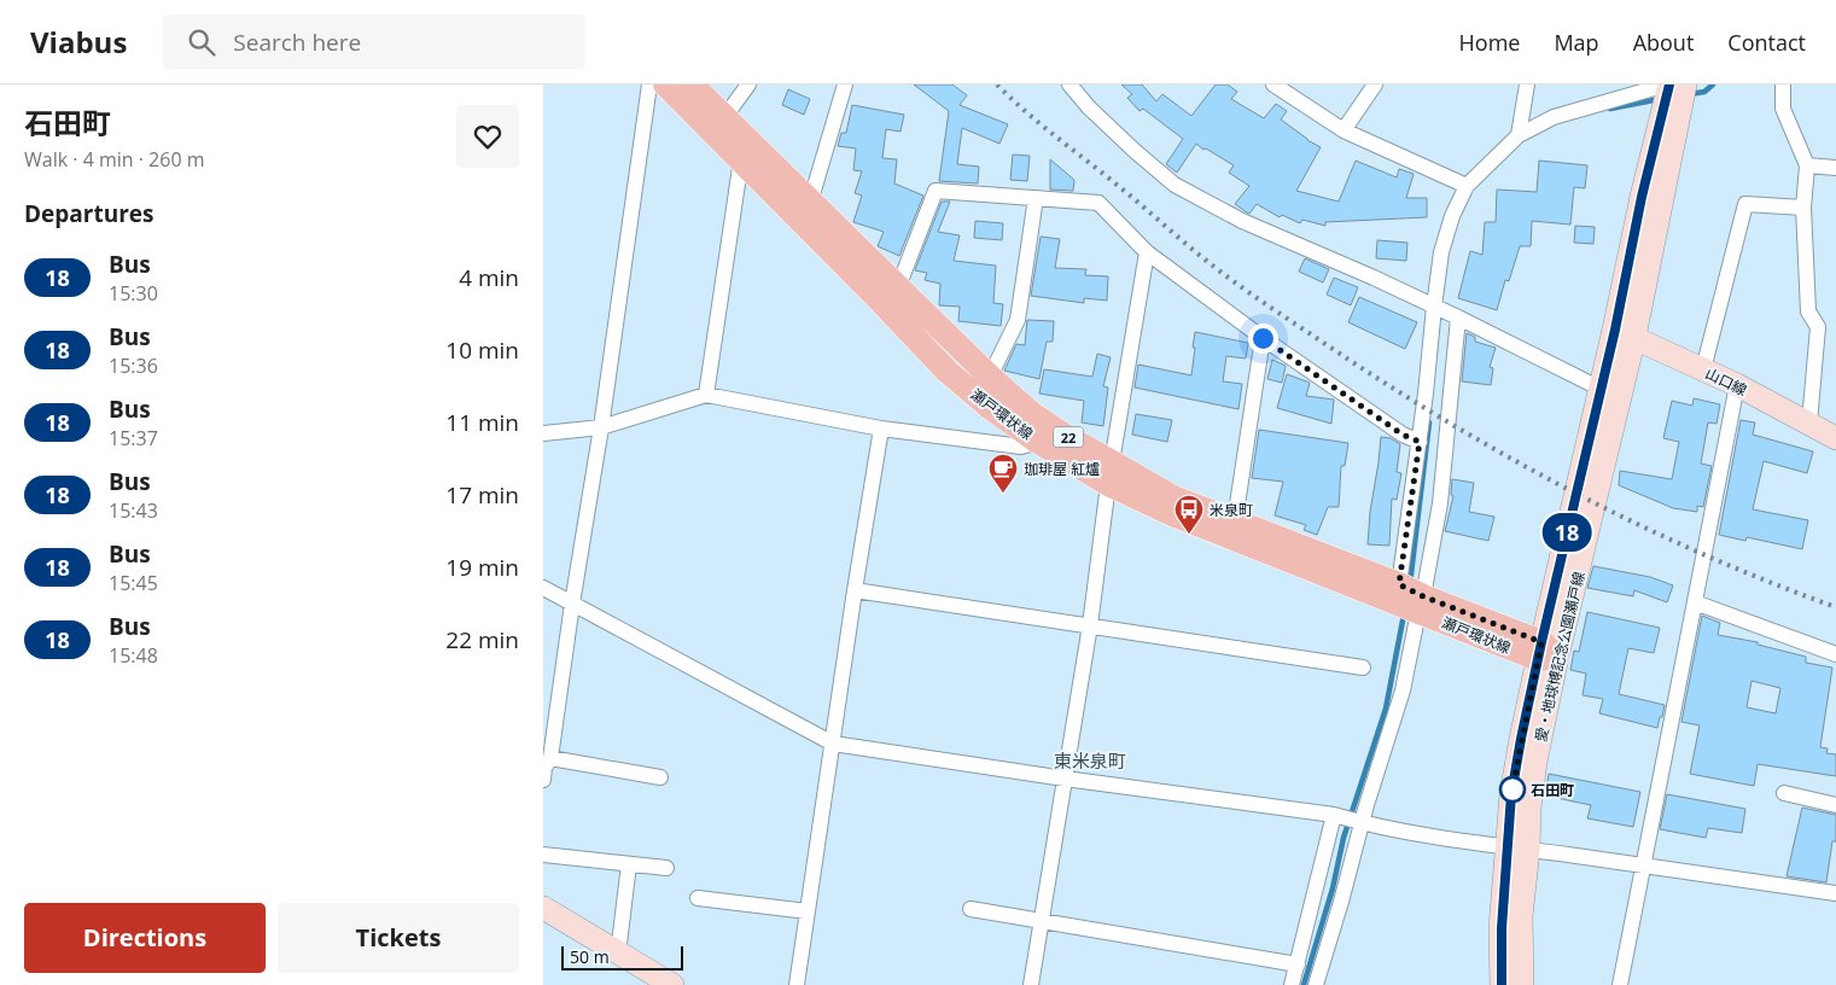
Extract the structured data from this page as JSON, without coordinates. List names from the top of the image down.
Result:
{
  "streets": {
    "main road": [
      "山口線",
      "瀬戸環状線",
      "22",
      "愛・地球博記念公園瀬戸線"
    ]
  },
  "crossings": [
    ["山口線", "愛・地球博記念公園瀬戸線"],
    ["瀬戸環状線", "愛・地球博記念公園瀬戸線"]
  ],
  "districts": ["東米泉町"],
  "places": {
    "cafe": ["珈琲屋 紅爐"],
    "bus stop": ["米泉町"],
    "other": ["石田町"]
  },
  "lines": ["bus line 18"],
  "scale_bar": "50 m",
  "page": {
    "header": "Viabus",
    "search": "Search here",
    "nav": [
      "Home",
      "Map",
      "About",
      "Contact"
    ],
    "heading": [
      ["石田町", "Walk · 4 min · 260 m"],
      "Departures"
    ],
    "on_map": "18",
    "list": [
      {
        "mark": "18",
        "name": "Bus",
        "note": "15:30",
        "value": "4 min"
      },
      {
        "mark": "18",
        "name": "Bus",
        "note": "15:36",
        "value": "10 min"
      },
      {
        "mark": "18",
        "name": "Bus",
        "note": "15:37",
        "value": "11 min"
      },
      {
        "mark": "18",
        "name": "Bus",
        "note": "15:43",
        "value": "17 min"
      },
      {
        "mark": "18",
        "name": "Bus",
        "note": "15:45",
        "value": "19 min"
      },
      {
        "mark": "18",
        "name": "Bus",
        "note": "15:48",
        "value": "22 min"
      }
    ],
    "buttons": ["Directions", "Tickets"],
    "scale": "50 m"
  }
}
